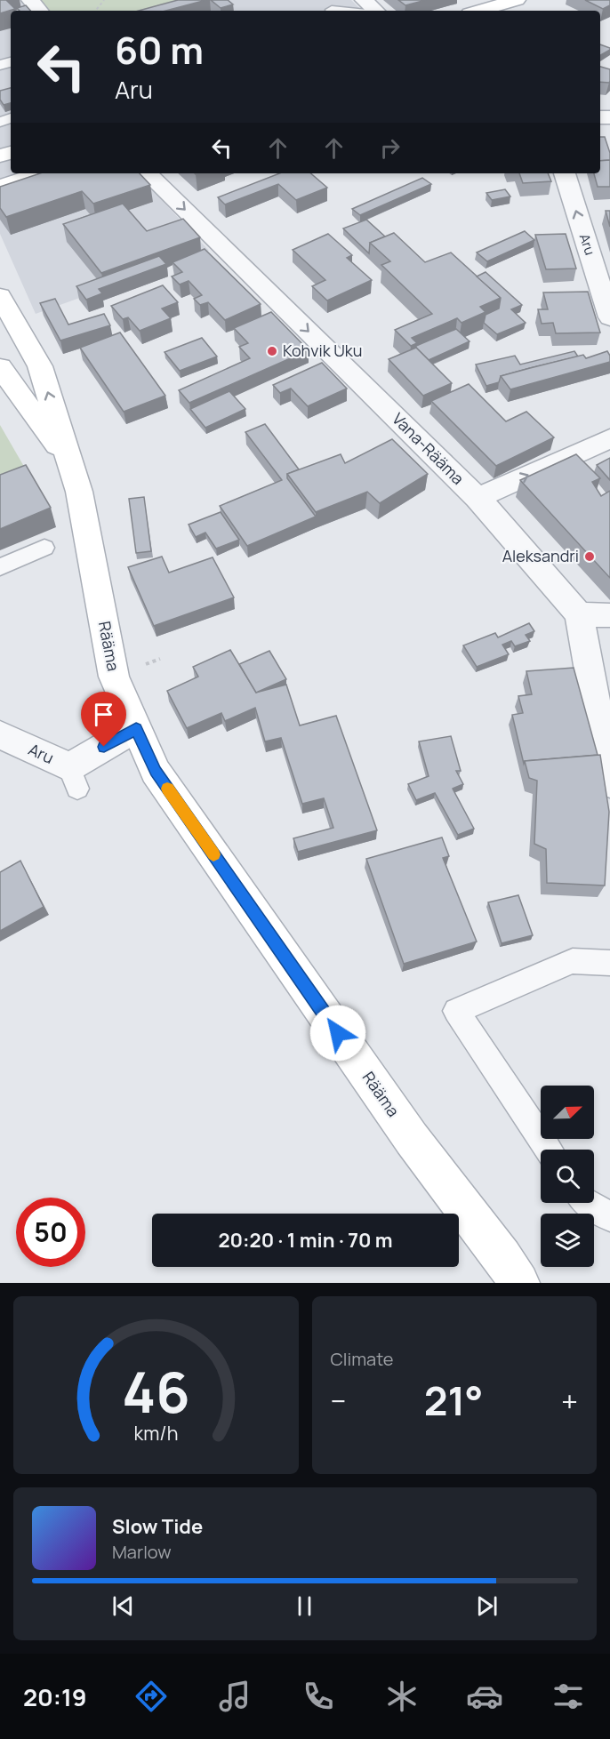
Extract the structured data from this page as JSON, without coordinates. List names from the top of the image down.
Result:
{
  "streets": {
    "main road": ["Rääma"],
    "street": ["Aru", "Vana-Rääma"]
  },
  "crossings": [
    ["Aru", "Rääma"]
  ],
  "one_way": ["Aru", "Vana-Rääma"],
  "places": ["Kohvik Uku", "Aleksandri"],
  "north": "top right",
  "page": {
    "turn": ["60 m", "Aru"],
    "limit": "50",
    "trip": "20:20 · 1 min · 70 m",
    "tile": "Climate",
    "heat": ["−", "21°", "+"],
    "song": ["Slow Tide", "Marlow"],
    "tabs": "20:19",
    "gauge": ["46", "km/h"]
  }
}
